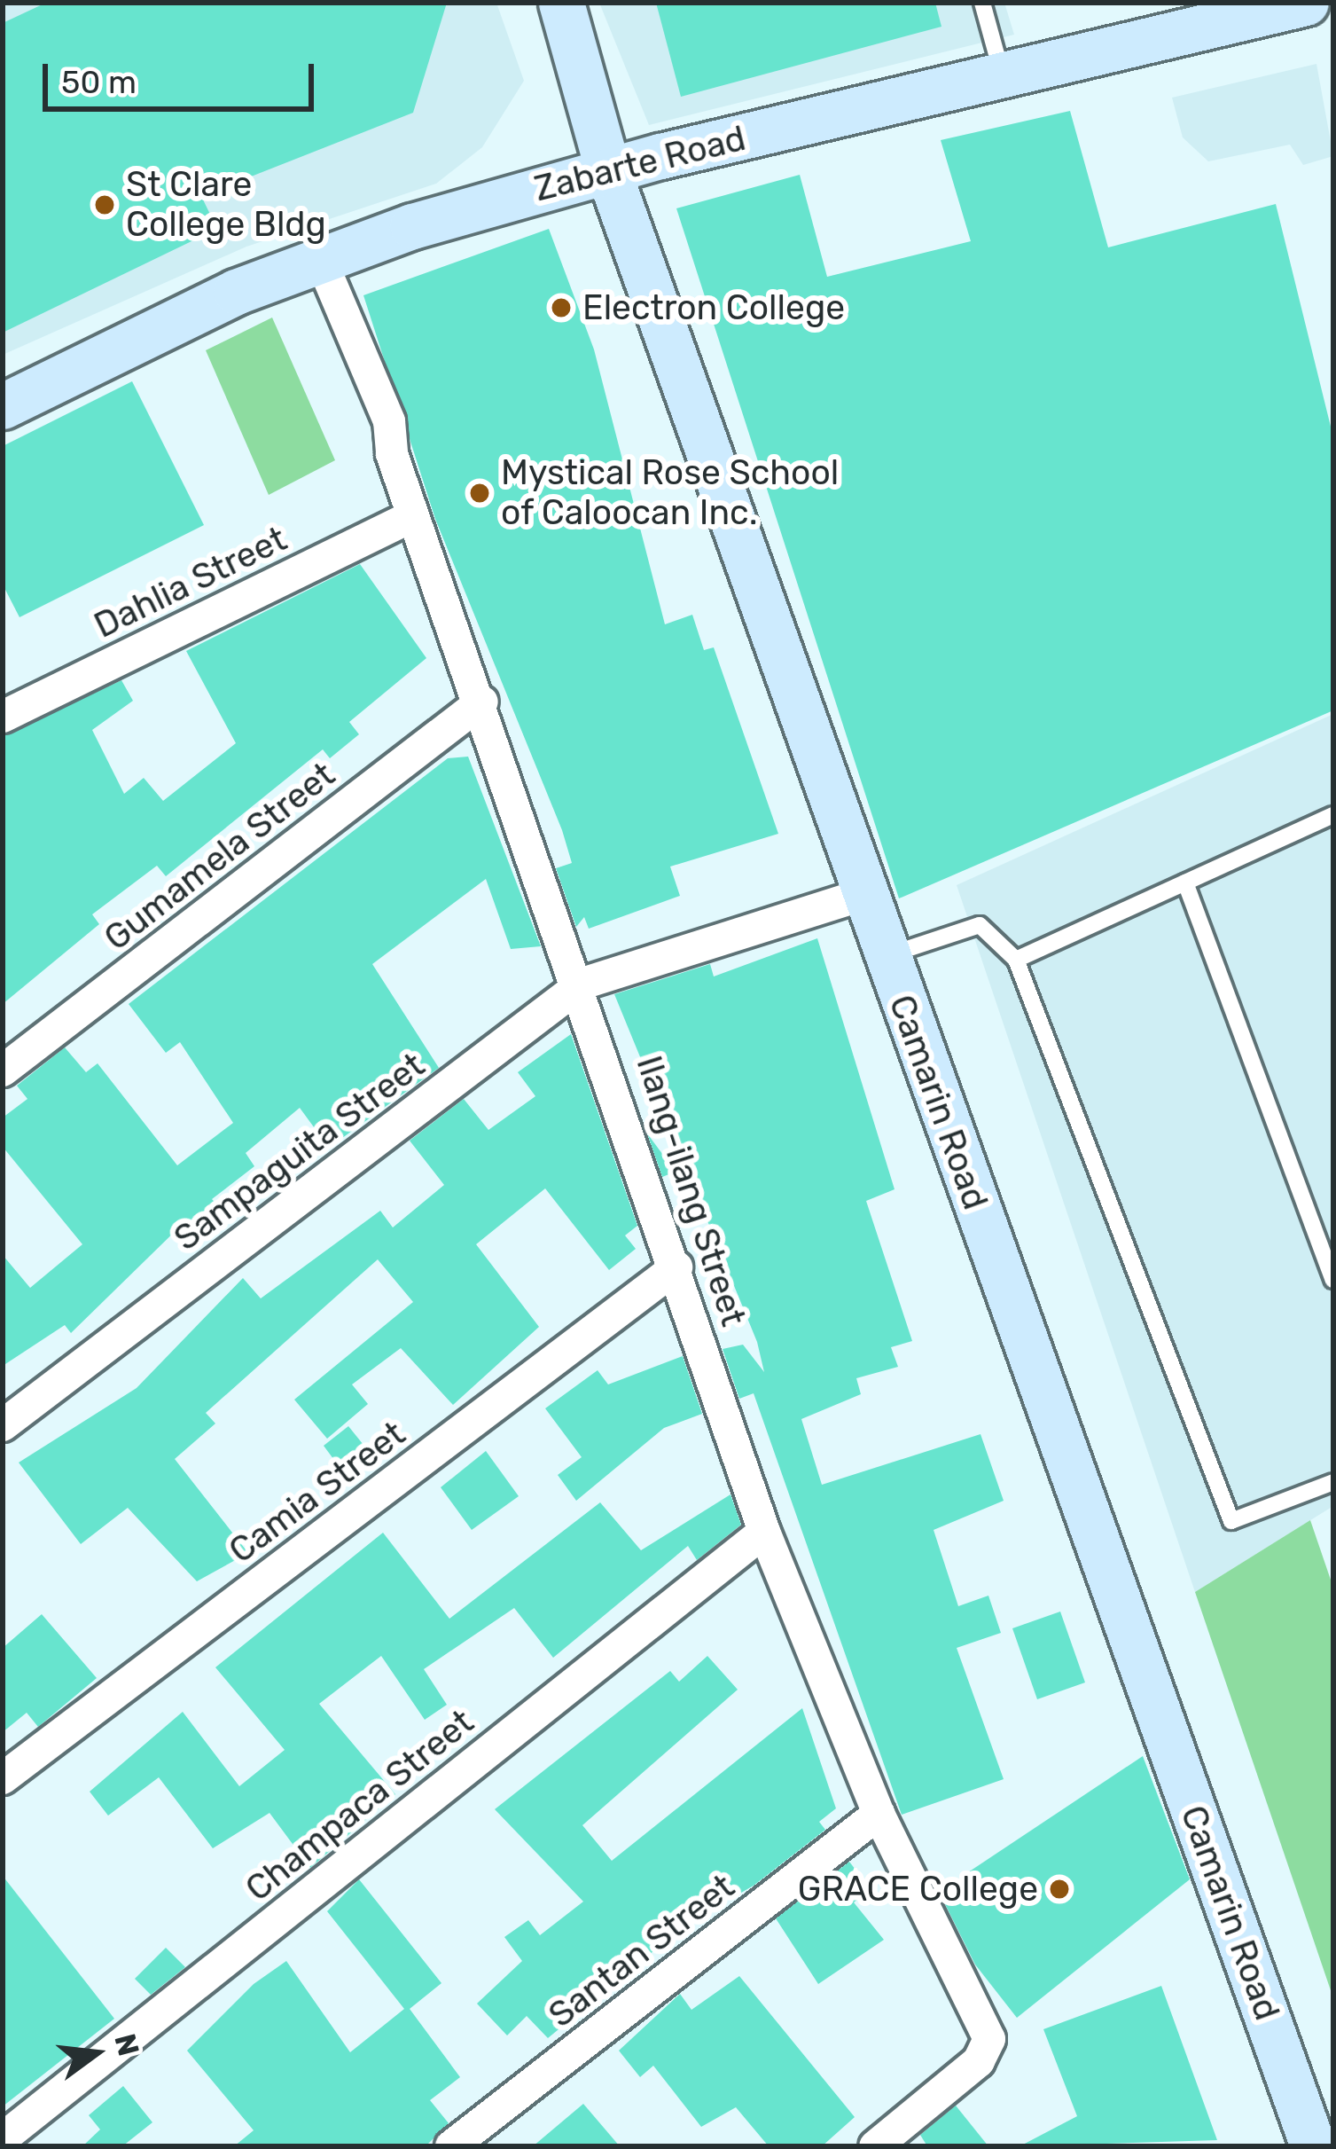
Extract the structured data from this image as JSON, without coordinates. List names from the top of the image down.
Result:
{
  "streets": {
    "main road": ["Zabarte Road", "Camarin Road"],
    "street": [
      "Dahlia Street",
      "Gumamela Street",
      "Sampaguita Street",
      "Ilang-ilang Street",
      "Camia Street",
      "Champaca Street",
      "Santan Street"
    ]
  },
  "crossings": [
    ["Zabarte Road", "Camarin Road"],
    ["Zabarte Road", "Ilang-ilang Street"],
    ["Dahlia Street", "Ilang-ilang Street"],
    ["Gumamela Street", "Ilang-ilang Street"],
    ["Camarin Road", "Sampaguita Street"],
    ["Sampaguita Street", "Ilang-ilang Street"],
    ["Ilang-ilang Street", "Camia Street"],
    ["Ilang-ilang Street", "Champaca Street"],
    ["Ilang-ilang Street", "Santan Street"]
  ],
  "places": [
    "St Clare College Bldg",
    "Electron College",
    "Mystical Rose School of Caloocan Inc.",
    "GRACE College"
  ],
  "scale_bar": "50 m",
  "north": "right"
}
